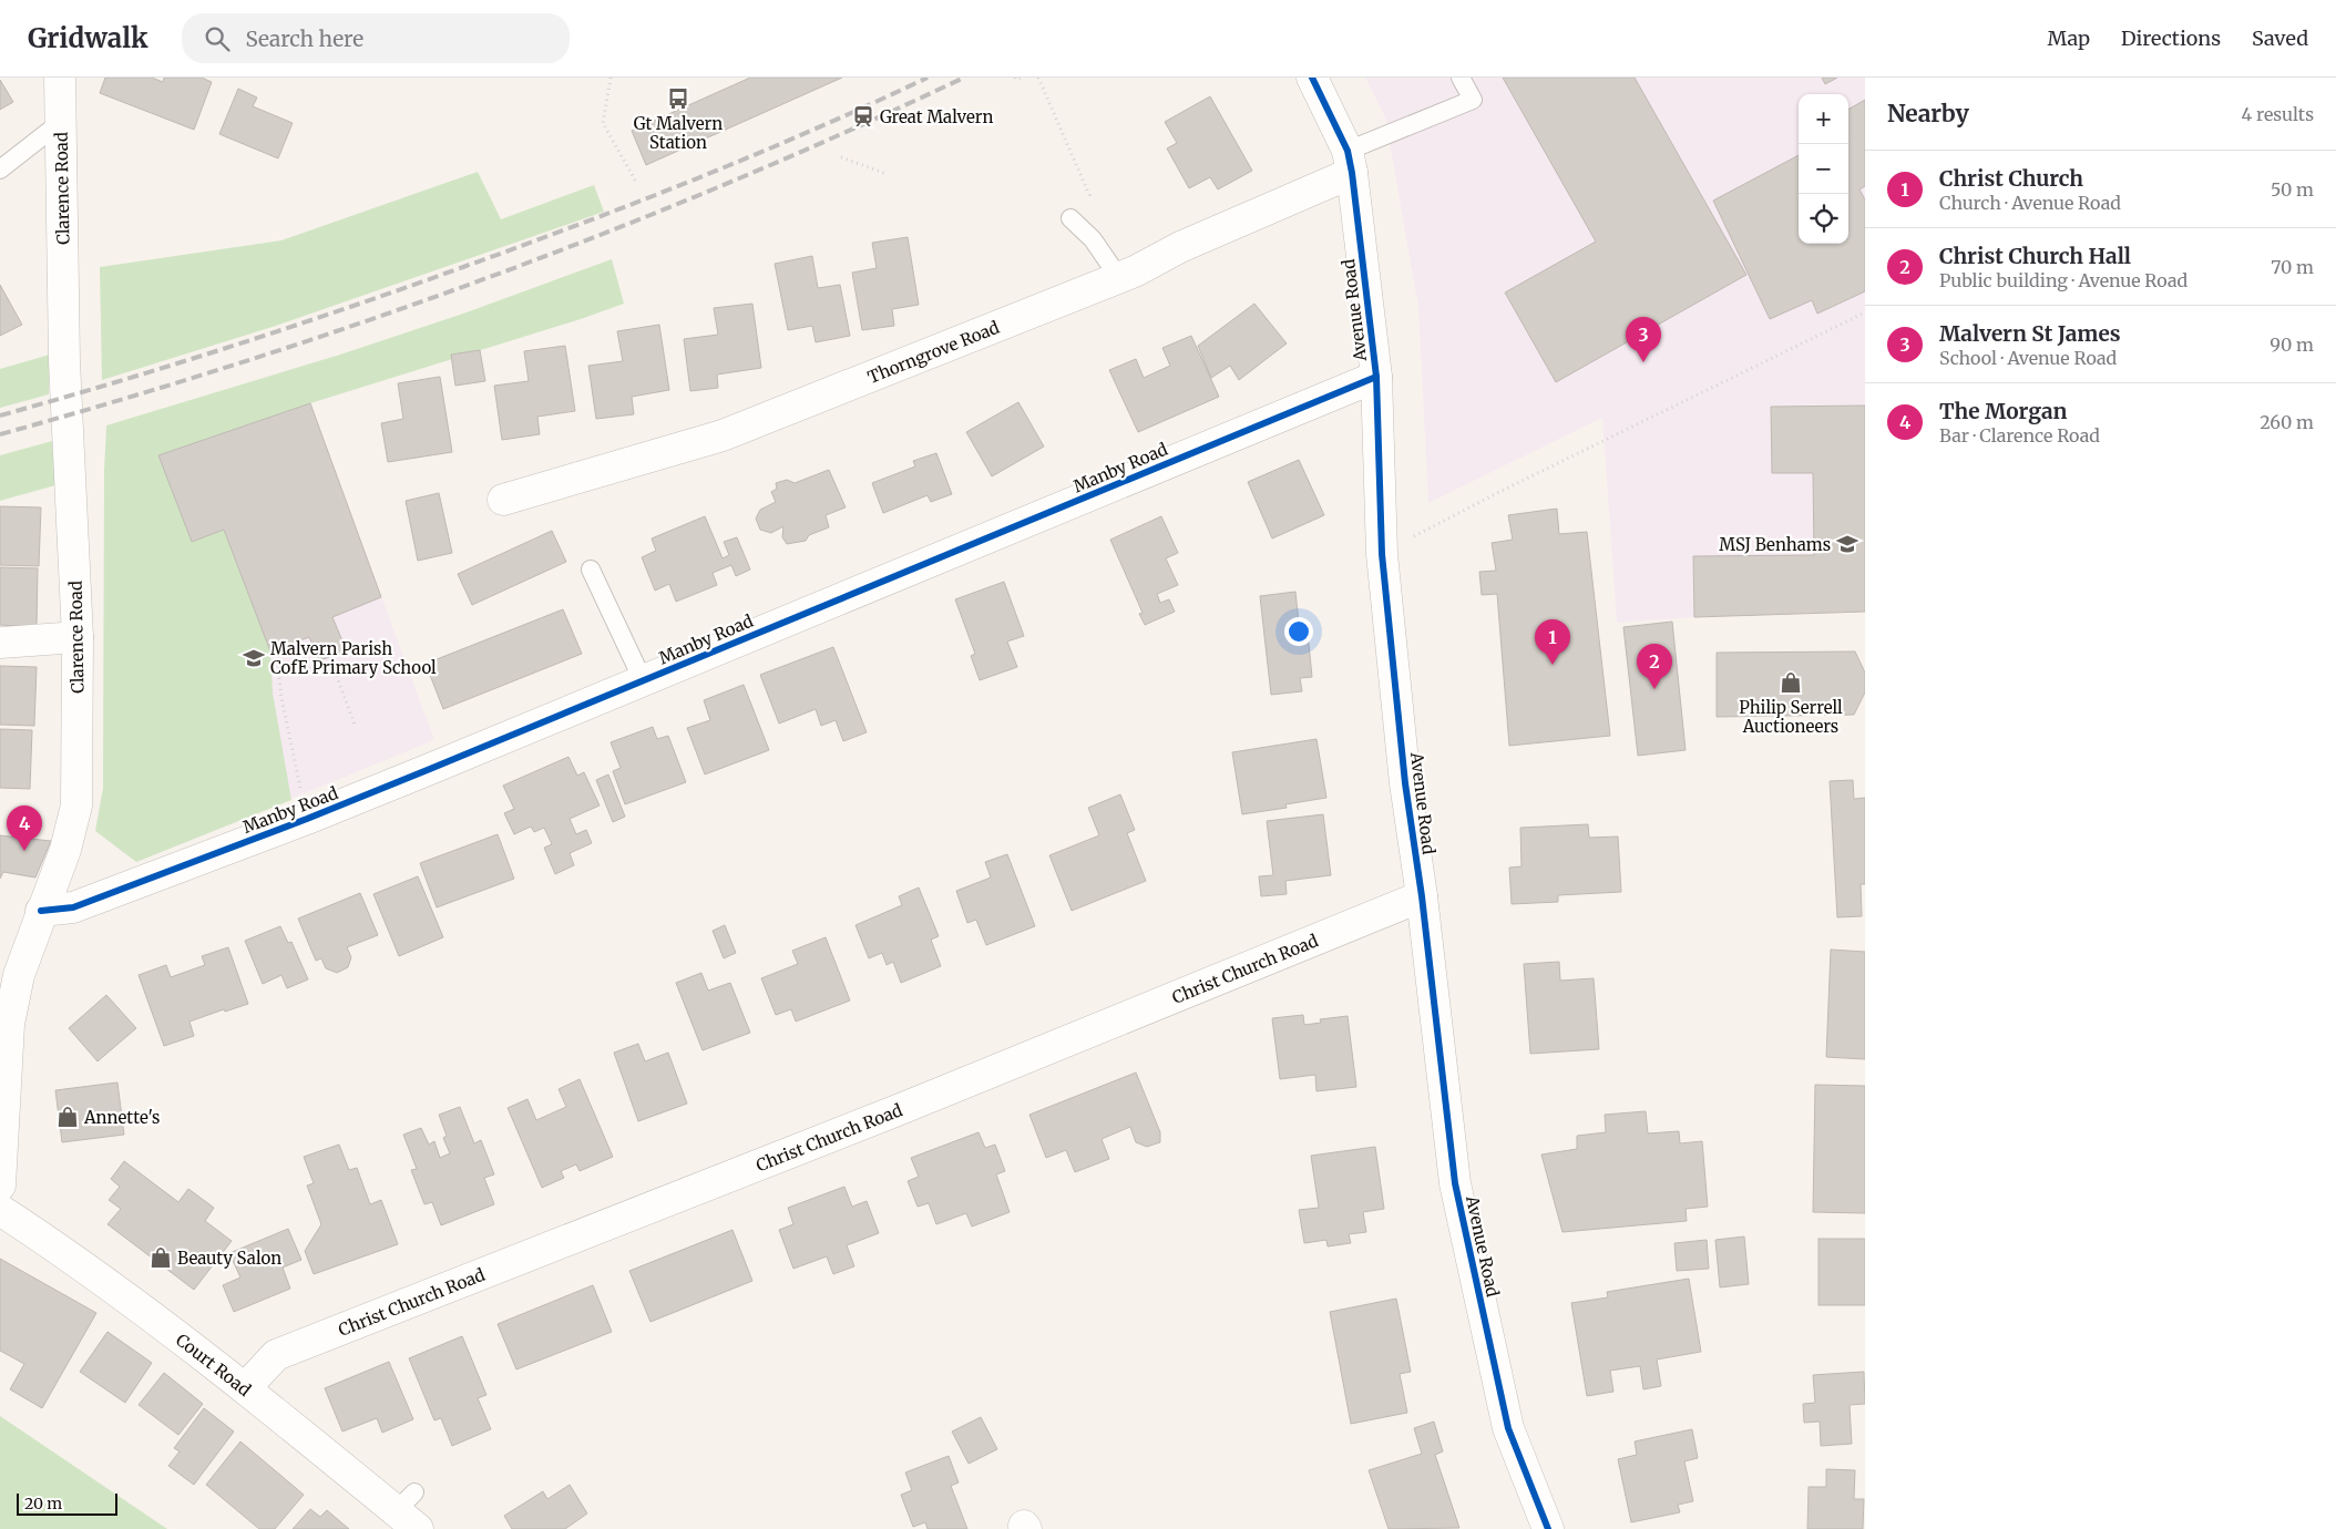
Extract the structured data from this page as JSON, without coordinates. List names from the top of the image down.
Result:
{
  "streets": {
    "street": [
      "Clarence Road",
      "Avenue Road",
      "Thorngrove Road",
      "Manby Road",
      "Christ Church Road",
      "Court Road"
    ]
  },
  "crossings": [
    ["Clarence Road", "Manby Road"],
    ["Avenue Road", "Thorngrove Road"],
    ["Avenue Road", "Manby Road"],
    ["Avenue Road", "Christ Church Road"],
    ["Christ Church Road", "Court Road"]
  ],
  "places": {
    "bus stop": ["Gt Malvern Station"],
    "station": ["Great Malvern"],
    "school or university": ["MSJ Benhams", "Malvern Parish CofE Primary School"],
    "shop": ["Philip Serrell Auctioneers", "Annette's", "Beauty Salon"]
  },
  "scale_bar": "20 m",
  "page": {
    "header": "Gridwalk",
    "search": "Search here",
    "nav": ["Map", "Directions", "Saved"],
    "heading": ["Nearby", "4 results"],
    "map_buttons": ["+", "−"],
    "list": [
      {
        "mark": "1",
        "name": "Christ Church",
        "note": "Church · Avenue Road",
        "value": "50 m"
      },
      {
        "mark": "2",
        "name": "Christ Church Hall",
        "note": "Public building · Avenue Road",
        "value": "70 m"
      },
      {
        "mark": "3",
        "name": "Malvern St James",
        "note": "School · Avenue Road",
        "value": "90 m"
      },
      {
        "mark": "4",
        "name": "The Morgan",
        "note": "Bar · Clarence Road",
        "value": "260 m"
      }
    ],
    "pins": [
      "3",
      "1",
      "2",
      "4"
    ],
    "scale": "20 m"
  }
}
